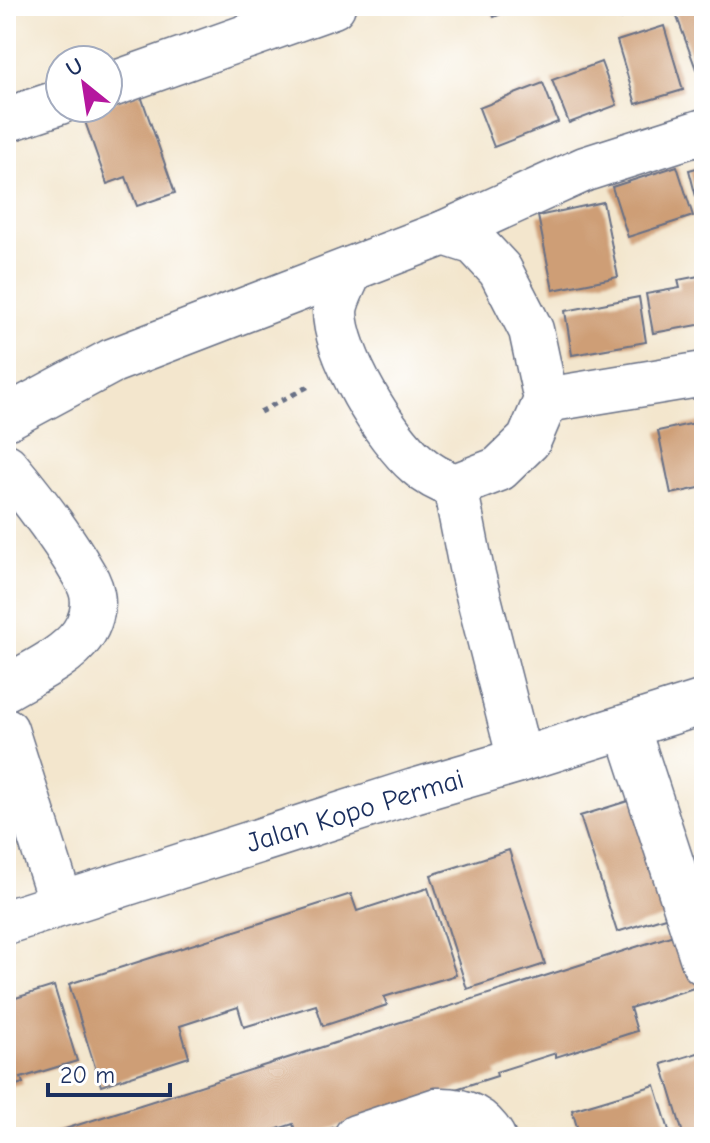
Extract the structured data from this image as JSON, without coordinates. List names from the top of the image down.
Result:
{
  "streets": {
    "street": ["Jalan Kopo Permai"]
  },
  "scale_bar": "20 m",
  "north": "top left"
}
